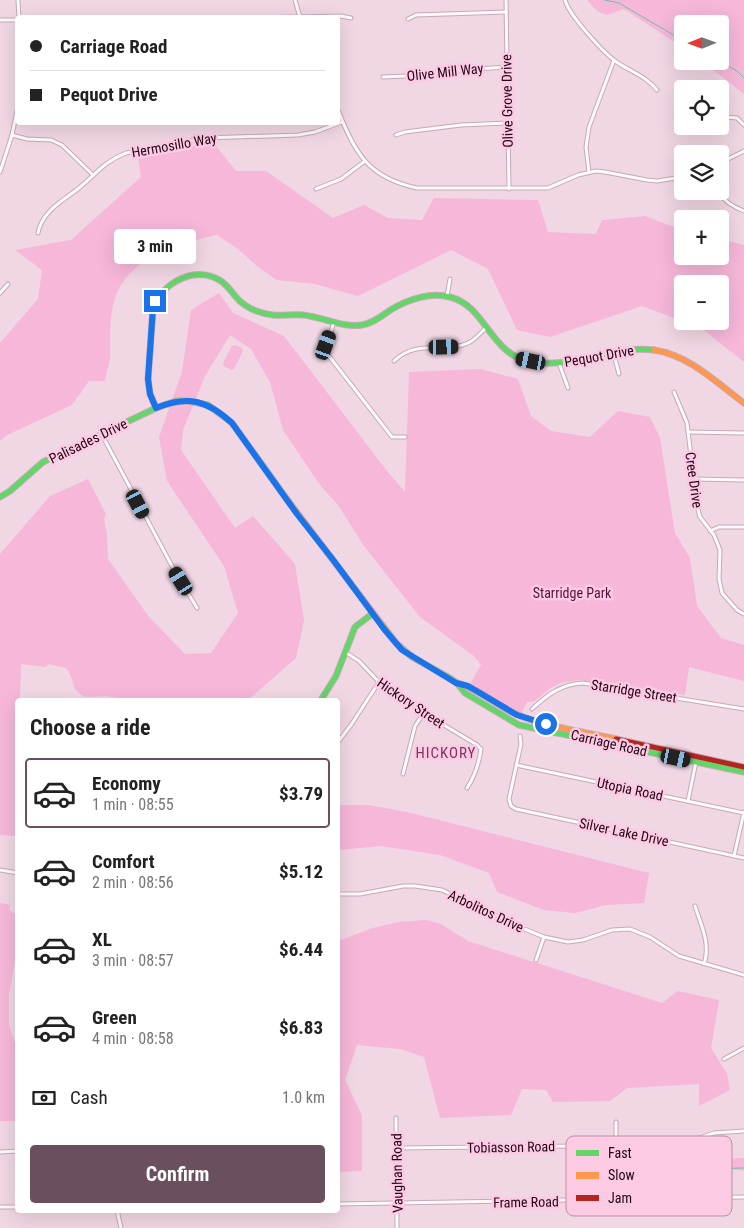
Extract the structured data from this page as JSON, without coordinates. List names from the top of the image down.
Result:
{
  "streets": {
    "street": [
      "Olive Mill Way",
      "Olive Grove Drive",
      "Hermosillo Way",
      "Pequot Drive",
      "Palisades Drive",
      "Cree Drive",
      "Starridge Street",
      "Hickory Street",
      "Carriage Road",
      "Utopia Road",
      "Silver Lake Drive",
      "Arbolitos Drive",
      "Tobiasson Road",
      "Vaughan Road",
      "Frame Road"
    ]
  },
  "crossings": [
    ["Olive Mill Way", "Olive Grove Drive"],
    ["Pequot Drive", "Palisades Drive"],
    ["Pequot Drive", "Carriage Road"],
    ["Palisades Drive", "Carriage Road"],
    ["Utopia Road", "Silver Lake Drive"],
    ["Tobiasson Road", "Vaughan Road"],
    ["Vaughan Road", "Frame Road"]
  ],
  "districts": ["HICKORY"],
  "parks": ["Starridge Park"],
  "legend": ["Fast", "Slow", "Jam"],
  "north": "left",
  "page": {
    "map_buttons": ["+", "−"],
    "banner": ["Carriage Road", "Pequot Drive"],
    "bubble": "3 min",
    "heading": "Choose a ride",
    "list": [
      {
        "name": "Economy",
        "note": "1 min · 08:55",
        "value": "$3.79"
      },
      {
        "name": "Comfort",
        "note": "2 min · 08:56",
        "value": "$5.12"
      },
      {
        "name": "XL",
        "note": "3 min · 08:57",
        "value": "$6.44"
      },
      {
        "name": "Green",
        "note": "4 min · 08:58",
        "value": "$6.83"
      }
    ],
    "pay": ["Cash", "1.0 km"],
    "buttons": "Confirm"
  }
}
